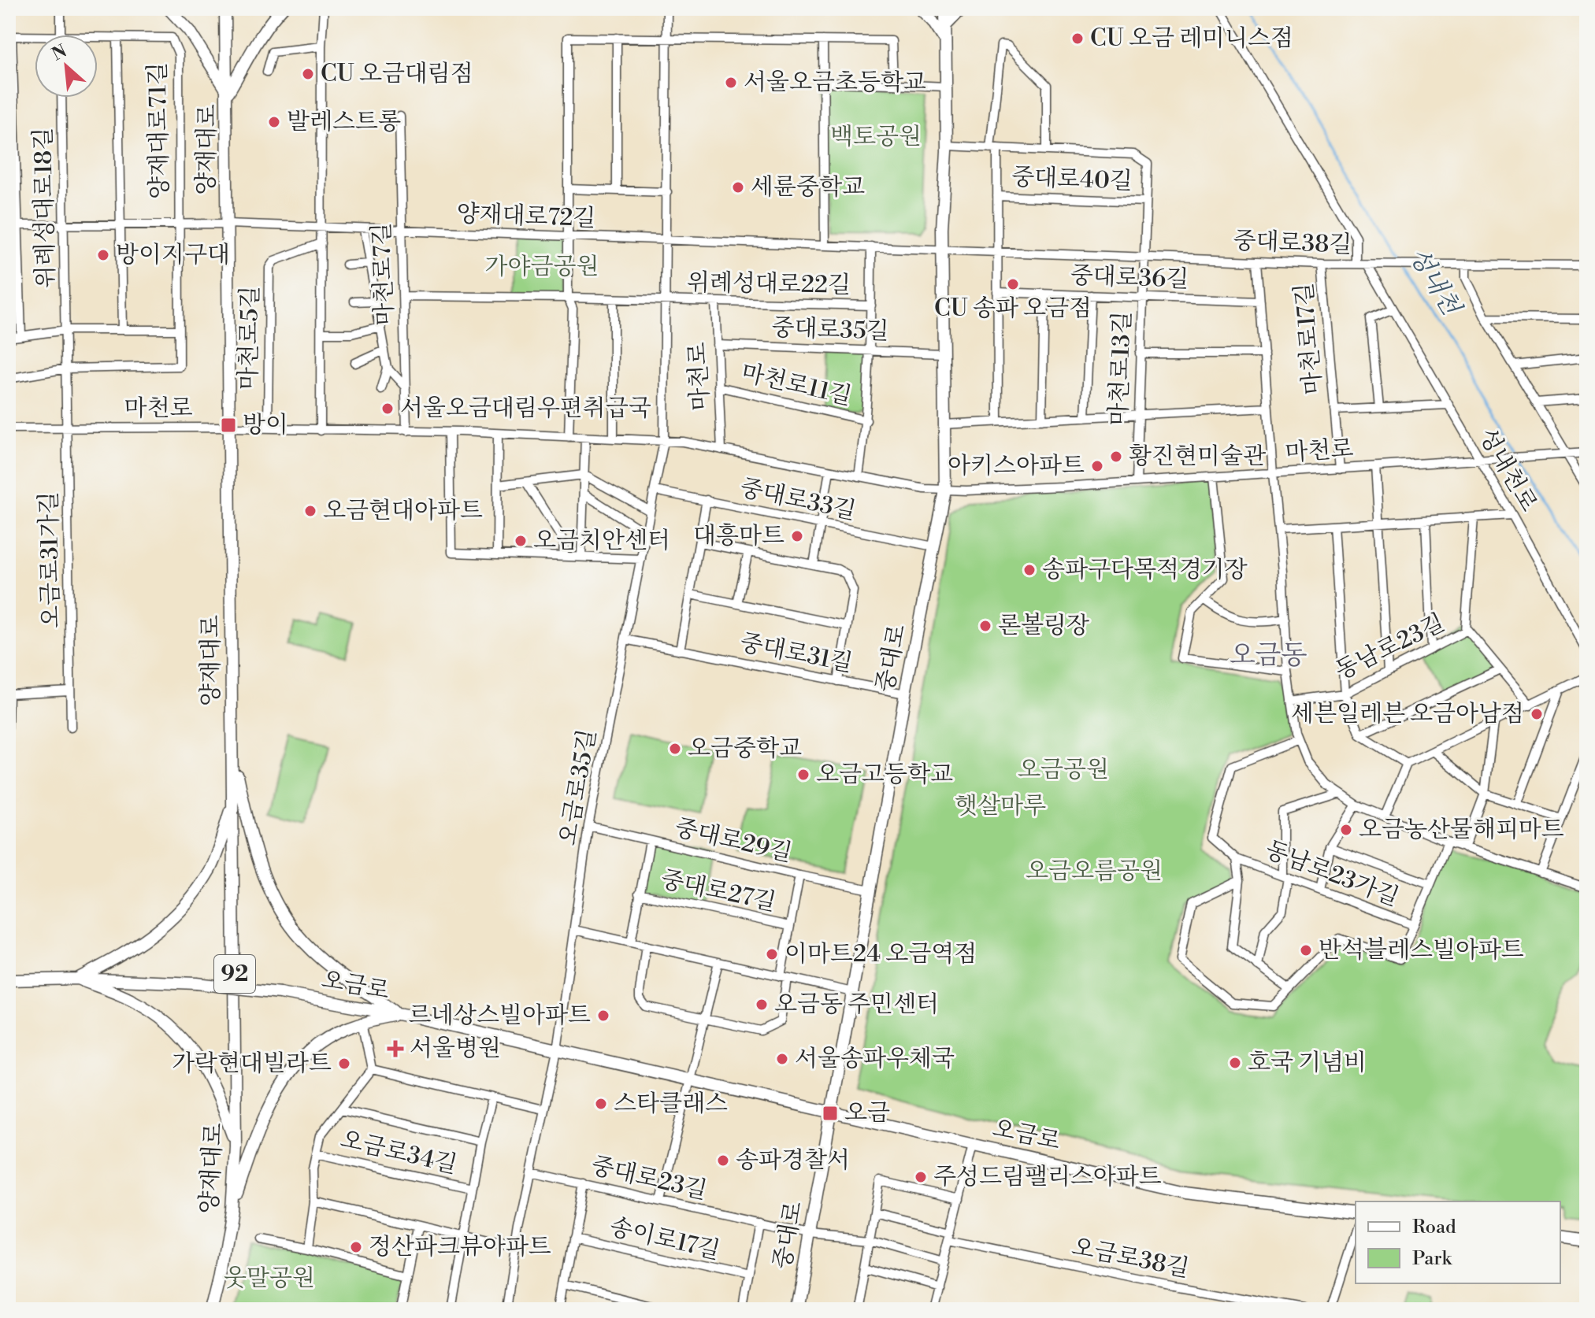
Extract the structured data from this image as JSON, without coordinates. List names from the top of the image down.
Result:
{
  "streets": {
    "main road": [
      "양재대로",
      "중대로",
      "92",
      "오금로"
    ],
    "street": [
      "양재대로71길",
      "중대로40길",
      "위례성대로18길",
      "양재대로72길",
      "중대로38길",
      "마천로7길",
      "중대로36길",
      "위례성대로22길",
      "중대로35길",
      "마천로5길",
      "마천로17길",
      "마천로13길",
      "마천로",
      "마천로11길",
      "성내천로",
      "중대로33길",
      "오금로31가길",
      "동남로23길",
      "중대로31길",
      "오금로35길",
      "중대로29길",
      "동남로23가길",
      "중대로27길",
      "오금로34길",
      "중대로23길",
      "송이로17길",
      "오금로38길"
    ]
  },
  "crossings": [
    ["양재대로71길", "양재대로"],
    ["양재대로71길", "위례성대로18길"],
    ["양재대로71길", "양재대로72길"],
    ["양재대로", "양재대로72길"],
    ["양재대로", "마천로"],
    ["중대로40길", "중대로38길"],
    ["중대로40길", "마천로13길"],
    ["중대로40길", "중대로"],
    ["위례성대로18길", "마천로"],
    ["위례성대로18길", "오금로31가길"],
    ["양재대로72길", "중대로38길"],
    ["양재대로72길", "마천로7길"],
    ["양재대로72길", "위례성대로22길"],
    ["양재대로72길", "마천로11길"],
    ["양재대로72길", "중대로"],
    ["중대로38길", "마천로17길"],
    ["중대로38길", "마천로13길"],
    ["중대로38길", "성내천로"],
    ["중대로38길", "중대로"],
    ["마천로7길", "위례성대로22길"],
    ["마천로7길", "마천로"],
    ["중대로36길", "마천로13길"],
    ["위례성대로22길", "마천로"],
    ["위례성대로22길", "마천로11길"],
    ["위례성대로22길", "오금로35길"],
    ["중대로35길", "마천로"],
    ["중대로35길", "마천로11길"],
    ["중대로35길", "중대로"],
    ["마천로5길", "마천로"],
    ["마천로17길", "마천로"],
    ["마천로17길", "성내천로"],
    ["마천로13길", "마천로"],
    ["마천로", "마천로11길"],
    ["마천로", "성내천로"],
    ["마천로", "오금로31가길"],
    ["마천로", "중대로"],
    ["마천로", "오금로35길"],
    ["중대로33길", "중대로"],
    ["중대로33길", "오금로35길"],
    ["중대로31길", "중대로"],
    ["중대로31길", "오금로35길"],
    ["중대로", "중대로29길"],
    ["중대로", "오금로"],
    ["중대로", "중대로23길"],
    ["오금로35길", "중대로29길"],
    ["오금로35길", "오금로"],
    ["오금로35길", "중대로23길"],
    ["중대로23길", "송이로17길"]
  ],
  "districts": ["오금동"],
  "water": ["성내천"],
  "parks": [
    "백토공원",
    "가야금공원",
    "오금공원",
    "햇살마루",
    "오금오름공원",
    "웃말공원"
  ],
  "places": {
    "other": [
      "CU 오금 레미니스점",
      "CU 오금대림점",
      "서울오금초등학교",
      "발레스트롱",
      "세륜중학교",
      "방이지구대",
      "CU 송파 오금점",
      "서울오금대림우편취급국",
      "황진현미술관",
      "아키스아파트",
      "오금현대아파트",
      "대흥마트",
      "오금치안센터",
      "송파구다목적경기장",
      "론볼링장",
      "세븐일레븐 오금아남점",
      "오금중학교",
      "오금고등학교",
      "오금농산물해피마트",
      "반석블레스빌아파트",
      "이마트24 오금역점",
      "오금동 주민센터",
      "르네상스빌아파트",
      "서울송파우체국",
      "호국 기념비",
      "가락현대빌라트",
      "스타클래스",
      "송파경찰서",
      "주성드림팰리스아파트",
      "정산파크뷰아파트"
    ],
    "transit": ["방이", "오금"],
    "health": ["서울병원"]
  },
  "legend": ["Road", "Park"],
  "north": "top left"
}
